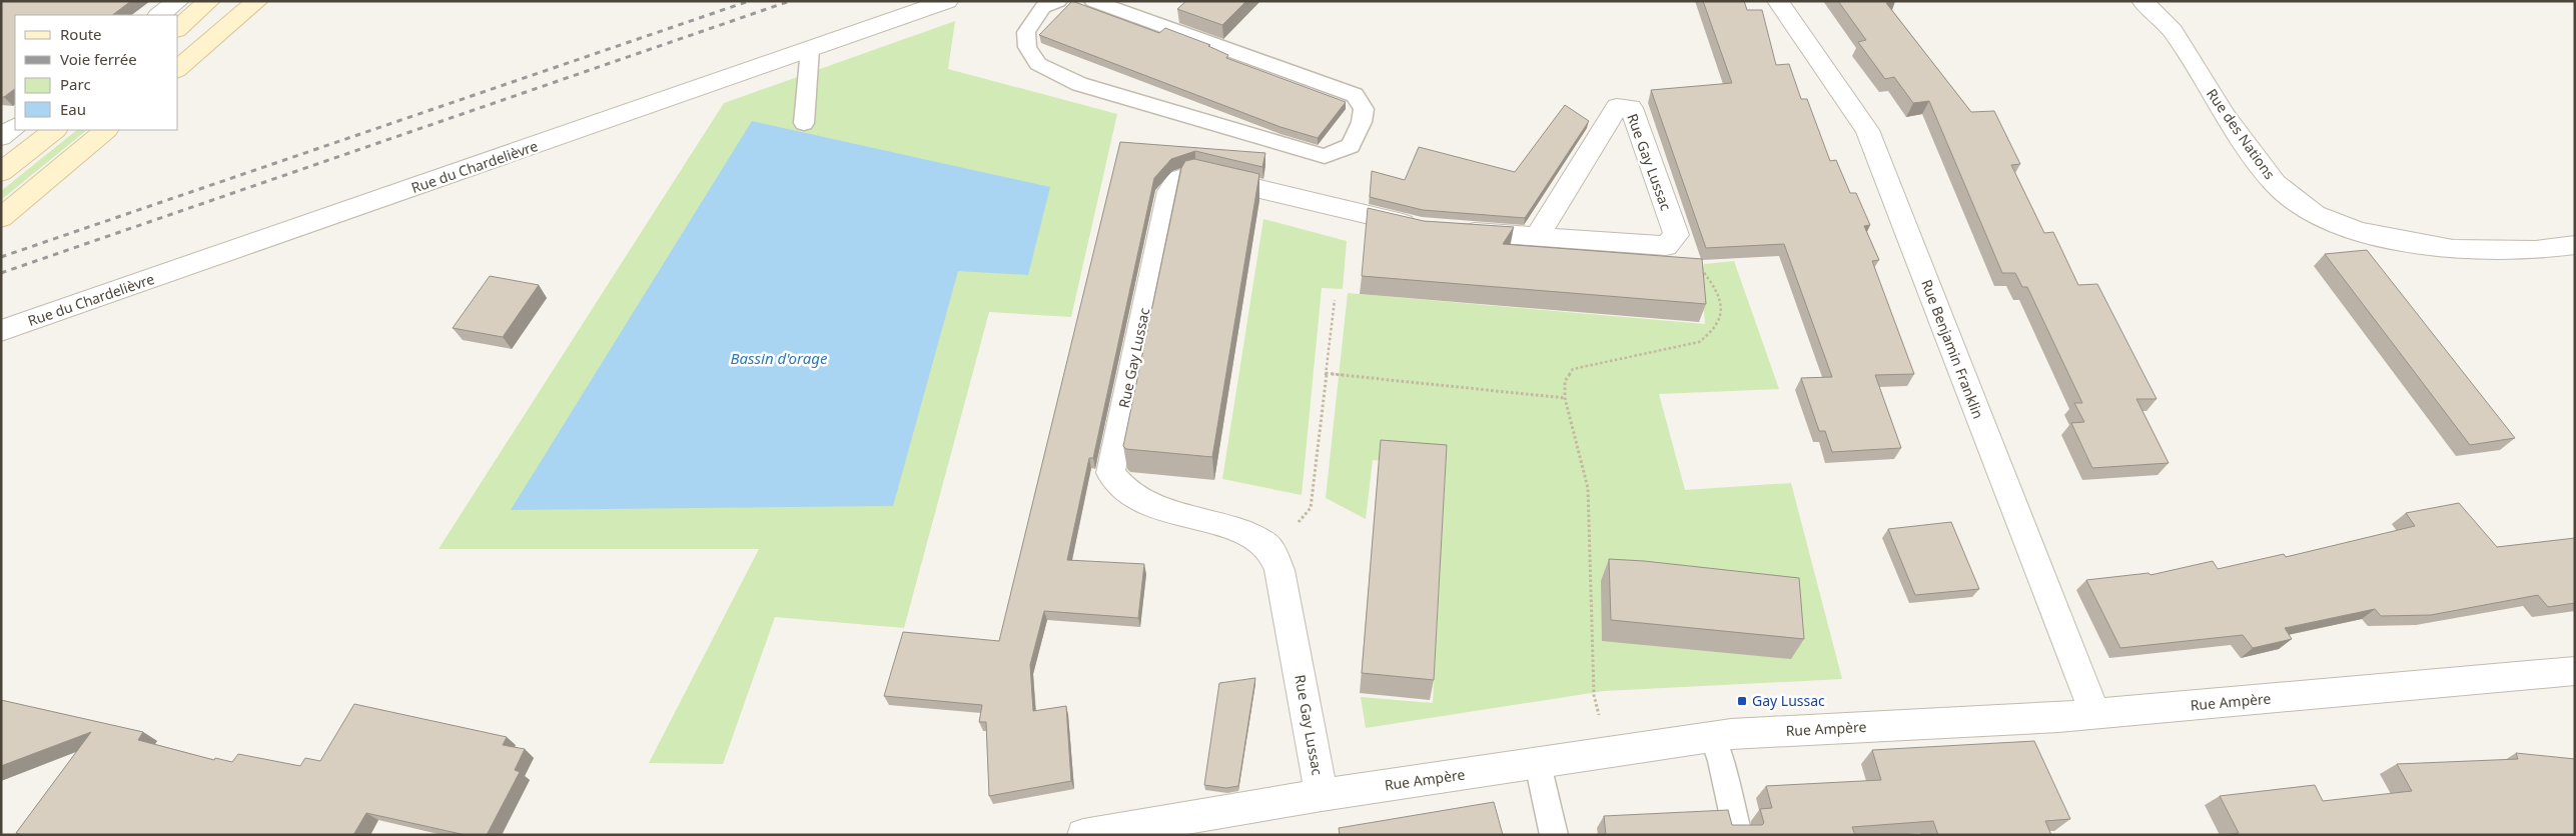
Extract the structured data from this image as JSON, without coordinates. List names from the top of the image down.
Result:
{
  "streets": {
    "street": [
      "Rue des Nations",
      "Rue Gay Lussac",
      "Rue du Chardelièvre",
      "Rue Benjamin Franklin",
      "Rue Ampère"
    ]
  },
  "crossings": [
    ["Rue Gay Lussac", "Rue Ampère"],
    ["Rue Benjamin Franklin", "Rue Ampère"]
  ],
  "water": ["Bassin d'orage"],
  "places": {
    "transit": ["Gay Lussac"]
  },
  "legend": [
    "Route",
    "Voie ferrée",
    "Parc",
    "Eau"
  ]
}
